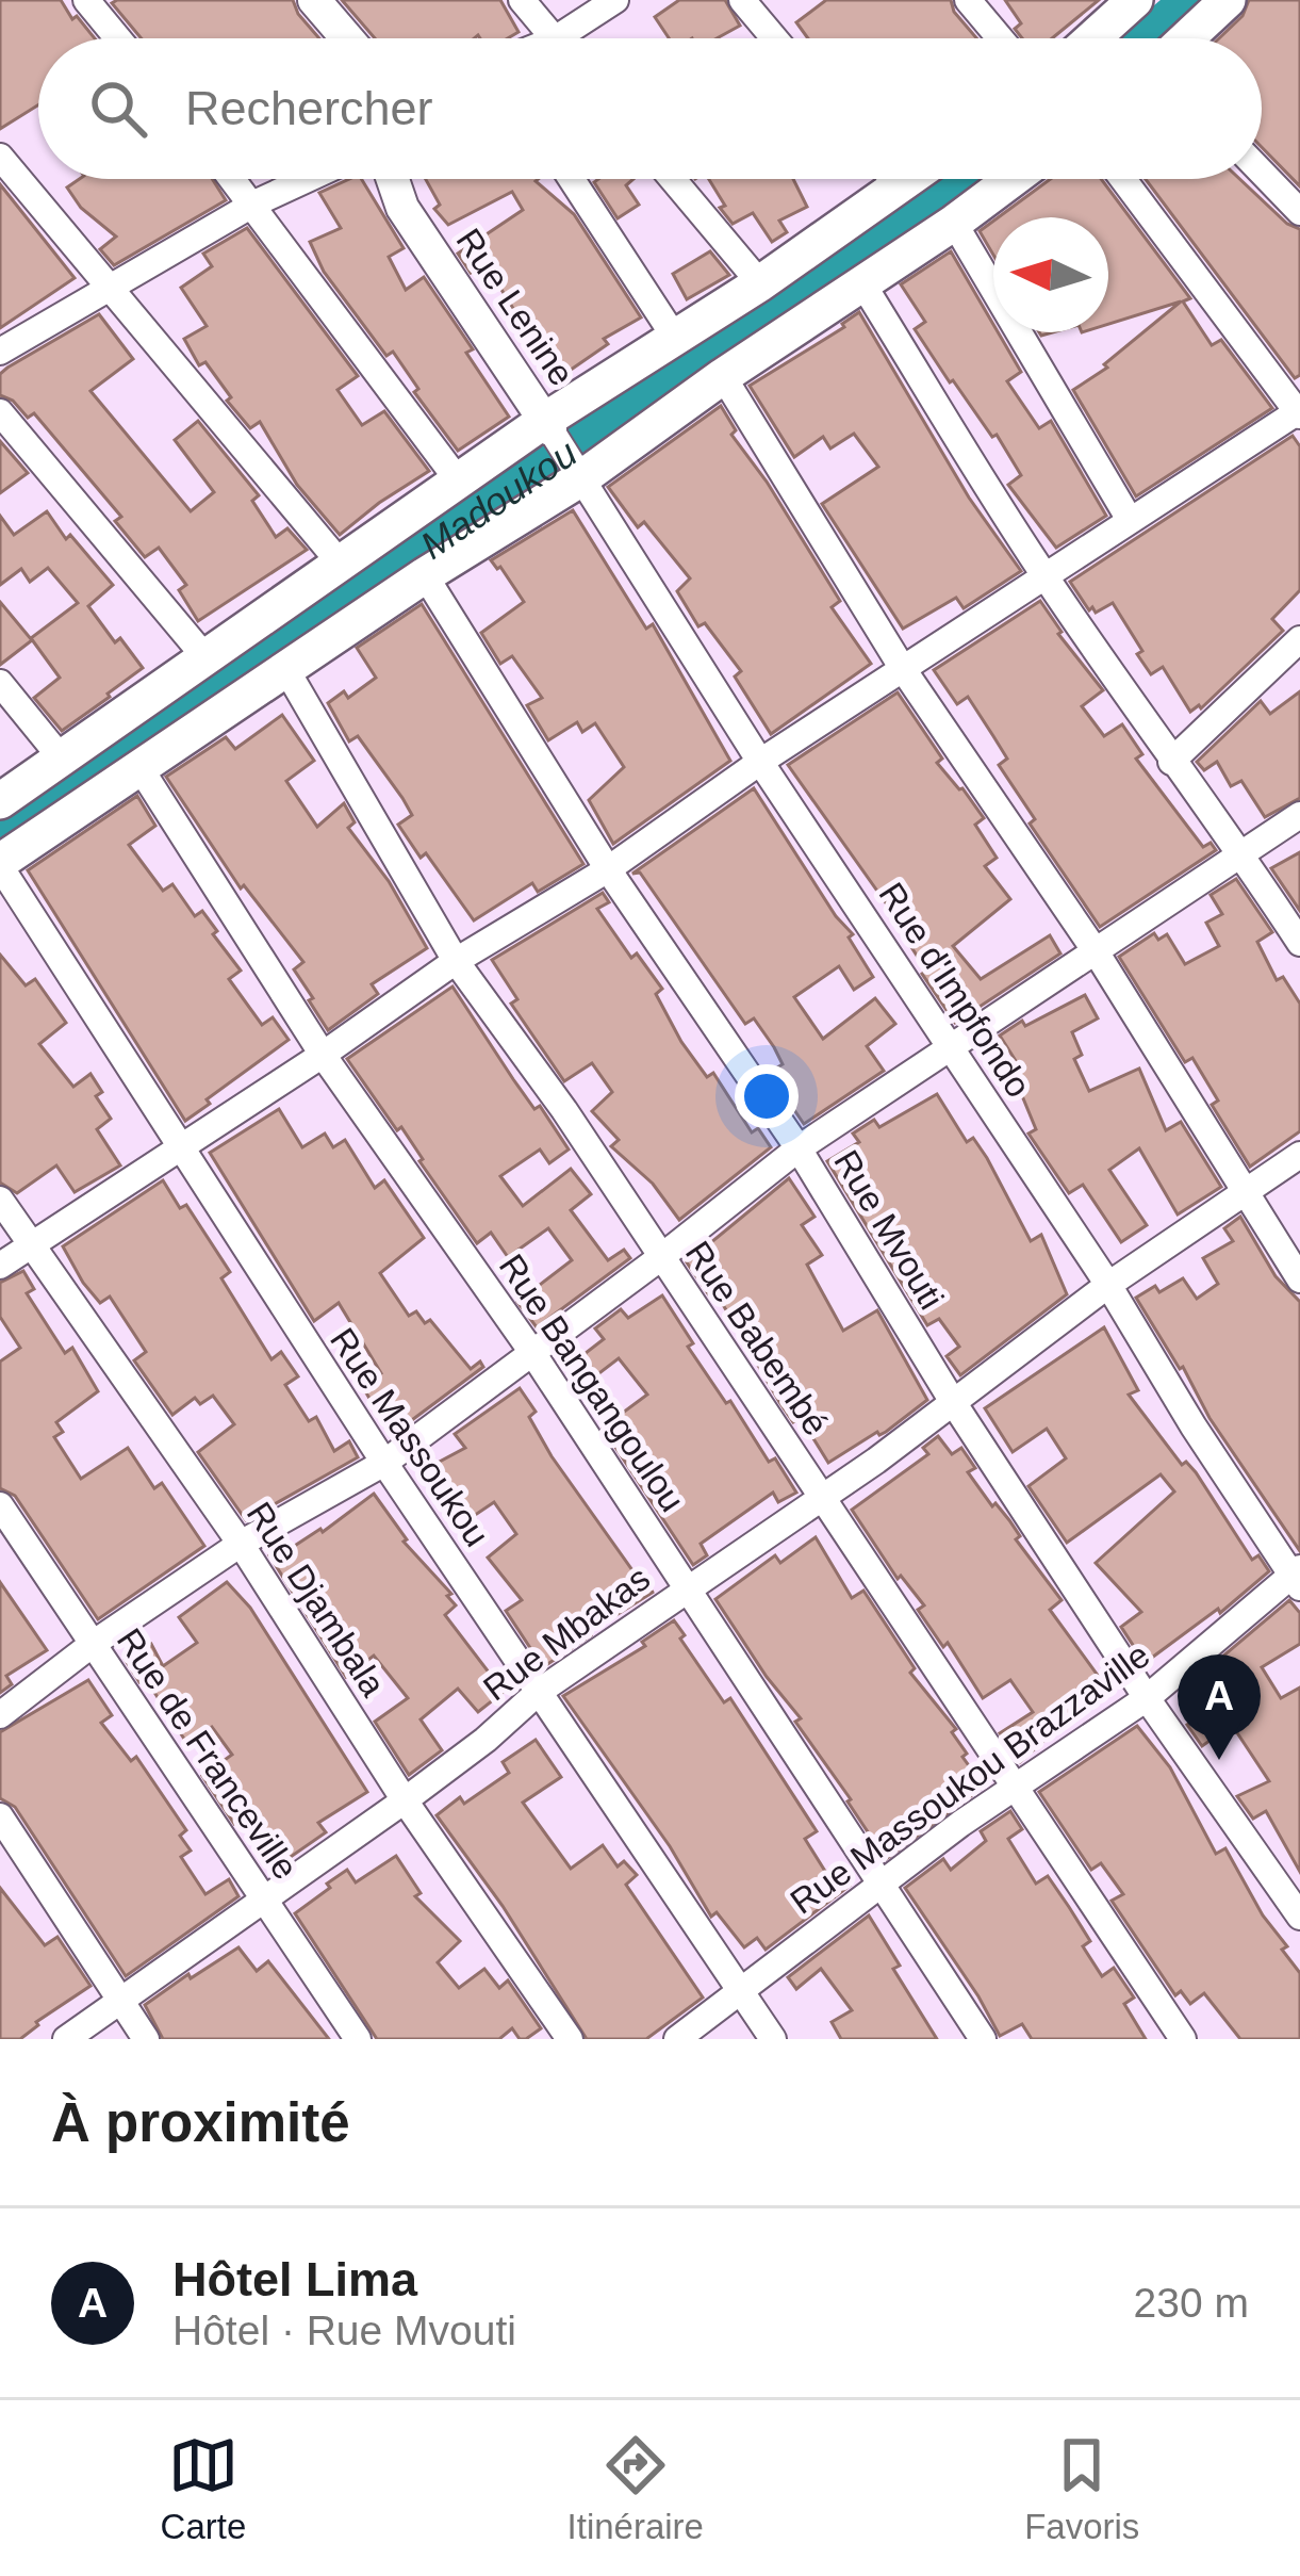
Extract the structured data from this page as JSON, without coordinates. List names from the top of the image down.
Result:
{
  "streets": {
    "street": [
      "Rue Lenine",
      "Rue d'Impfondo",
      "Rue Mvouti",
      "Rue Babembé",
      "Rue Bangangoulou",
      "Rue Massoukou",
      "Rue Djambala",
      "Rue Mbakas",
      "Rue de Franceville",
      "Rue Massoukou Brazzaville"
    ]
  },
  "crossings": [
    ["Rue Lenine", "Rue d'Impfondo"],
    ["Rue d'Impfondo", "Rue Mbakas"],
    ["Rue d'Impfondo", "Rue Massoukou Brazzaville"],
    ["Rue Mvouti", "Rue Mbakas"],
    ["Rue Mvouti", "Rue Massoukou Brazzaville"],
    ["Rue Babembé", "Rue Mbakas"],
    ["Rue Babembé", "Rue Massoukou Brazzaville"],
    ["Rue Bangangoulou", "Rue Mbakas"],
    ["Rue Bangangoulou", "Rue Massoukou Brazzaville"],
    ["Rue Massoukou", "Rue Mbakas"],
    ["Rue Massoukou", "Rue Massoukou Brazzaville"],
    ["Rue Djambala", "Rue Mbakas"],
    ["Rue Mbakas", "Rue de Franceville"]
  ],
  "water": ["Madoukou"],
  "north": "left",
  "page": {
    "search": "Rechercher",
    "pins": "A",
    "heading": "À proximité",
    "list": [
      {
        "mark": "A",
        "name": "Hôtel Lima",
        "note": "Hôtel · Rue Mvouti",
        "value": "230 m"
      }
    ],
    "nav": ["Carte", "Itinéraire", "Favoris"]
  }
}
